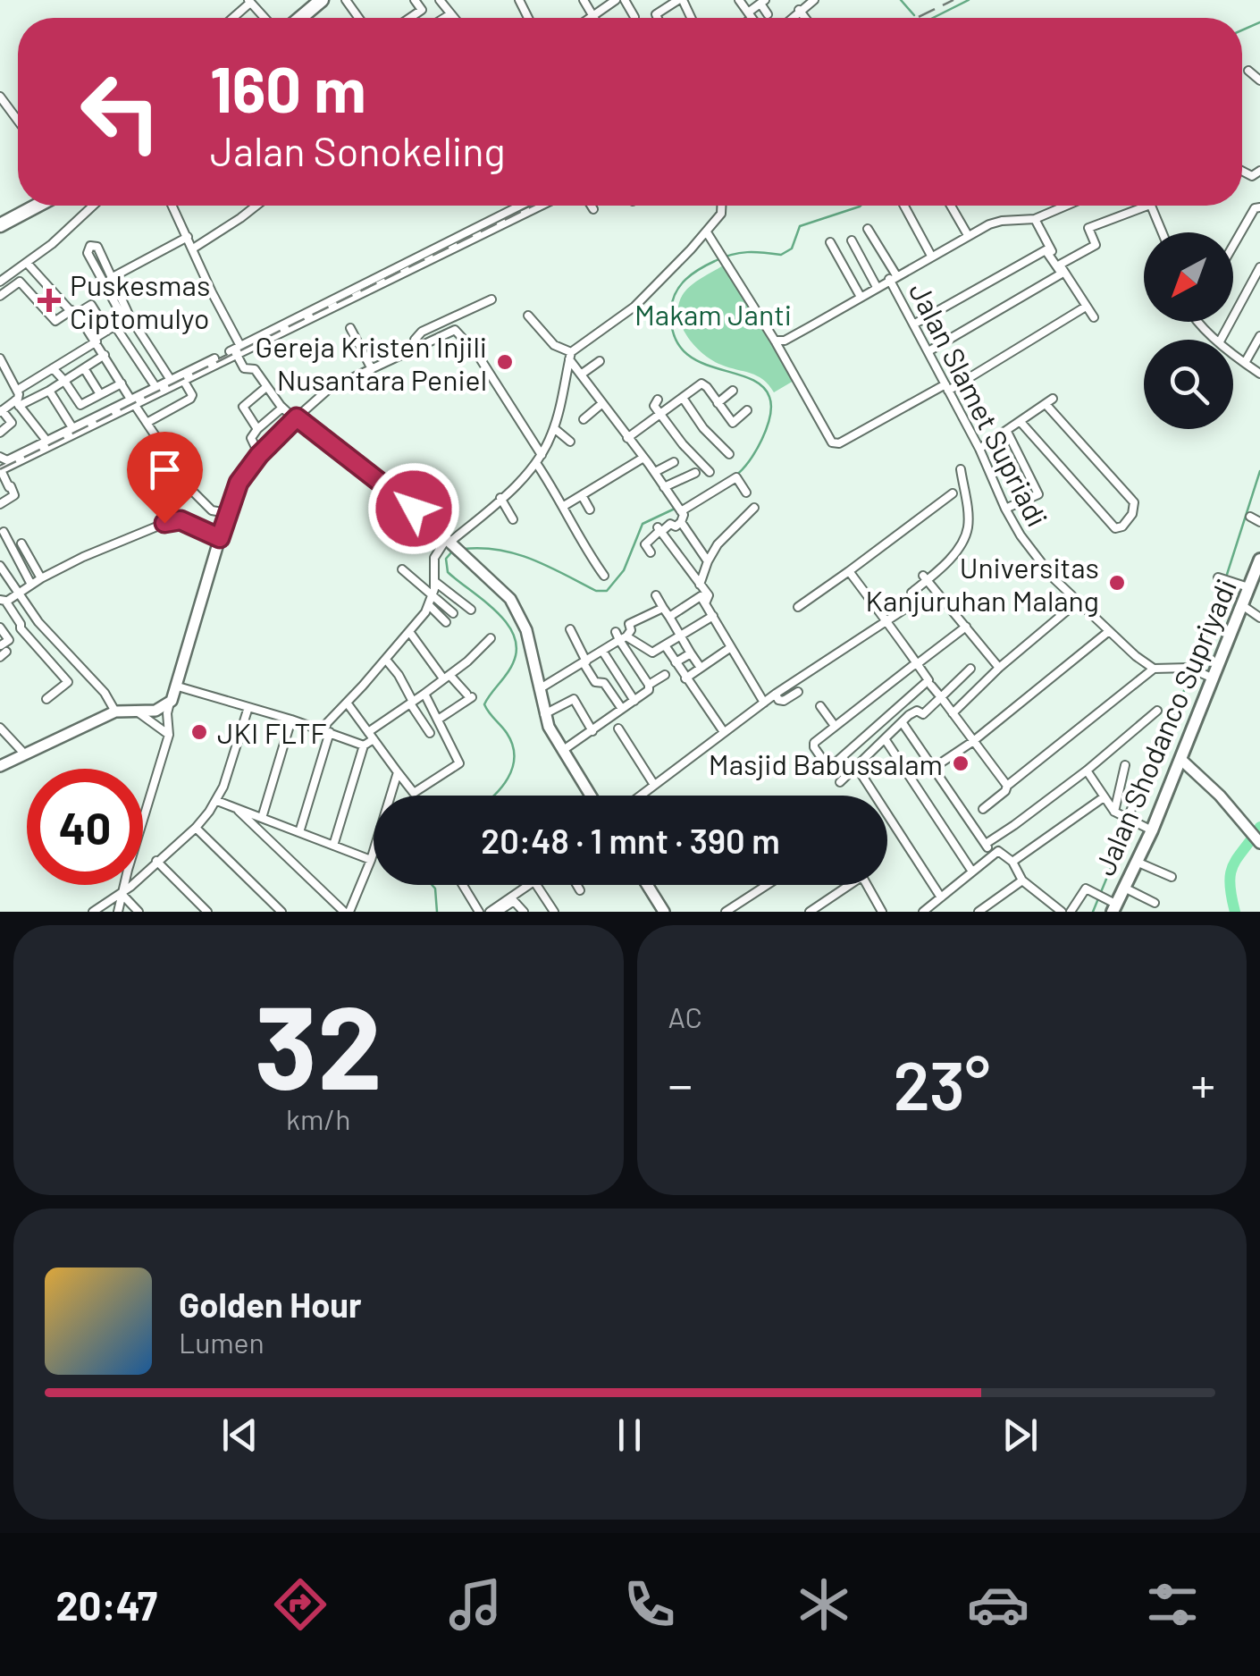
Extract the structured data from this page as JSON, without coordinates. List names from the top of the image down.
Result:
{
  "streets": {
    "main road": ["Jalan Shodanco Supriyadi"],
    "street": ["Jalan Slamet Supriadi"]
  },
  "parks": ["Makam Janti"],
  "places": {
    "health": ["Puskesmas Ciptomulyo"],
    "other": [
      "Gereja Kristen Injili Nusantara Peniel",
      "Universitas Kanjuruhan Malang",
      "JKI FLTF",
      "Masjid Babussalam"
    ]
  },
  "north": "bottom left",
  "page": {
    "turn": ["160 m", "Jalan Sonokeling"],
    "limit": "40",
    "trip": "20:48 · 1 mnt · 390 m",
    "tile": [
      ["32", "km/h"],
      "AC"
    ],
    "heat": ["−", "23°", "+"],
    "song": ["Golden Hour", "Lumen"],
    "tabs": "20:47"
  }
}
